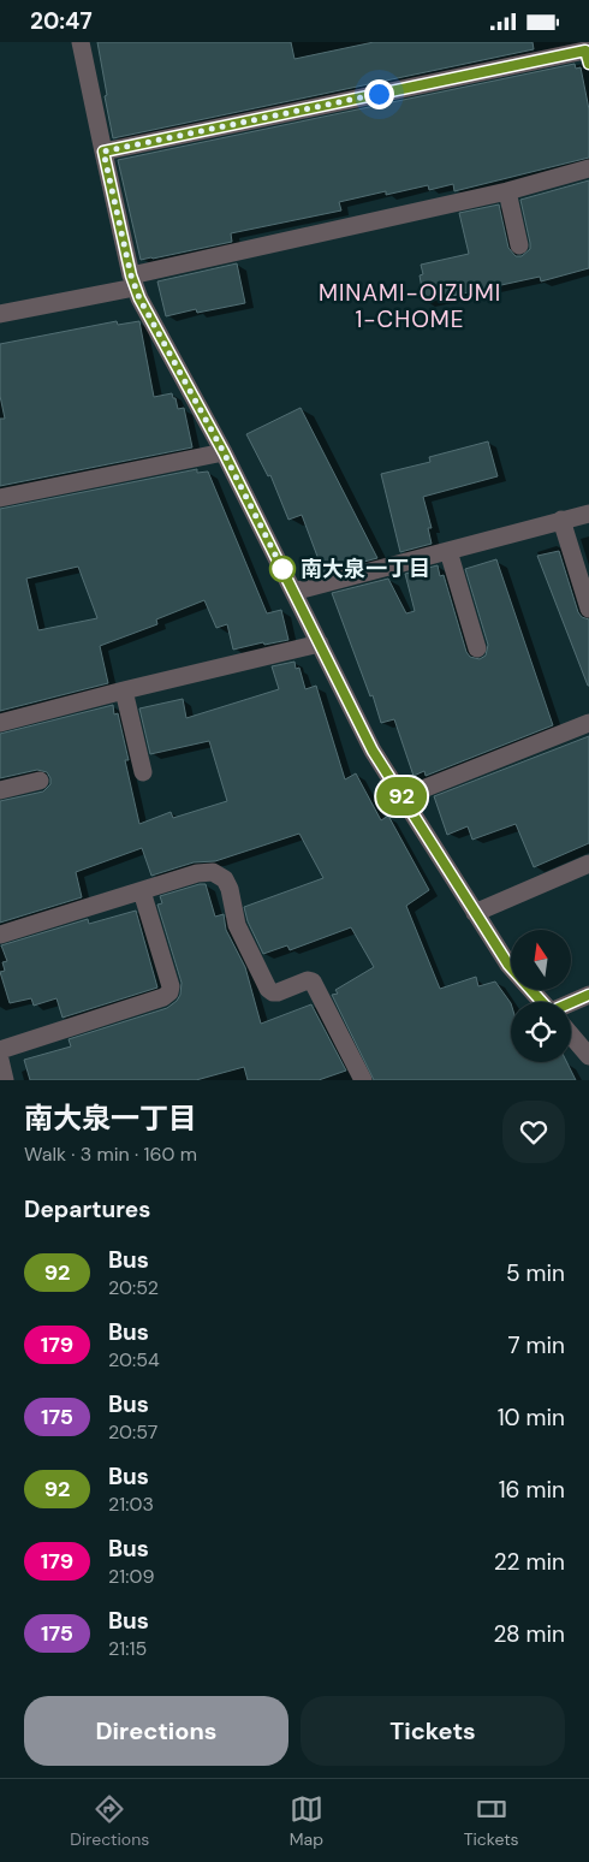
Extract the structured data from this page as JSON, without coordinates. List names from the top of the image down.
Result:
{
  "districts": ["MINAMI-OIZUMI 1-CHOME"],
  "places": ["南大泉一丁目"],
  "lines": ["bus line 92"],
  "north": "top",
  "page": {
    "status": "20:47",
    "on_map": "92",
    "heading": [
      ["南大泉一丁目", "Walk · 3 min · 160 m"],
      "Departures"
    ],
    "list": [
      {
        "mark": "92",
        "name": "Bus",
        "note": "20:52",
        "value": "5 min"
      },
      {
        "mark": "179",
        "name": "Bus",
        "note": "20:54",
        "value": "7 min"
      },
      {
        "mark": "175",
        "name": "Bus",
        "note": "20:57",
        "value": "10 min"
      },
      {
        "mark": "92",
        "name": "Bus",
        "note": "21:03",
        "value": "16 min"
      },
      {
        "mark": "179",
        "name": "Bus",
        "note": "21:09",
        "value": "22 min"
      },
      {
        "mark": "175",
        "name": "Bus",
        "note": "21:15",
        "value": "28 min"
      }
    ],
    "buttons": ["Directions", "Tickets"],
    "tabs": ["Directions", "Map", "Tickets"]
  }
}
